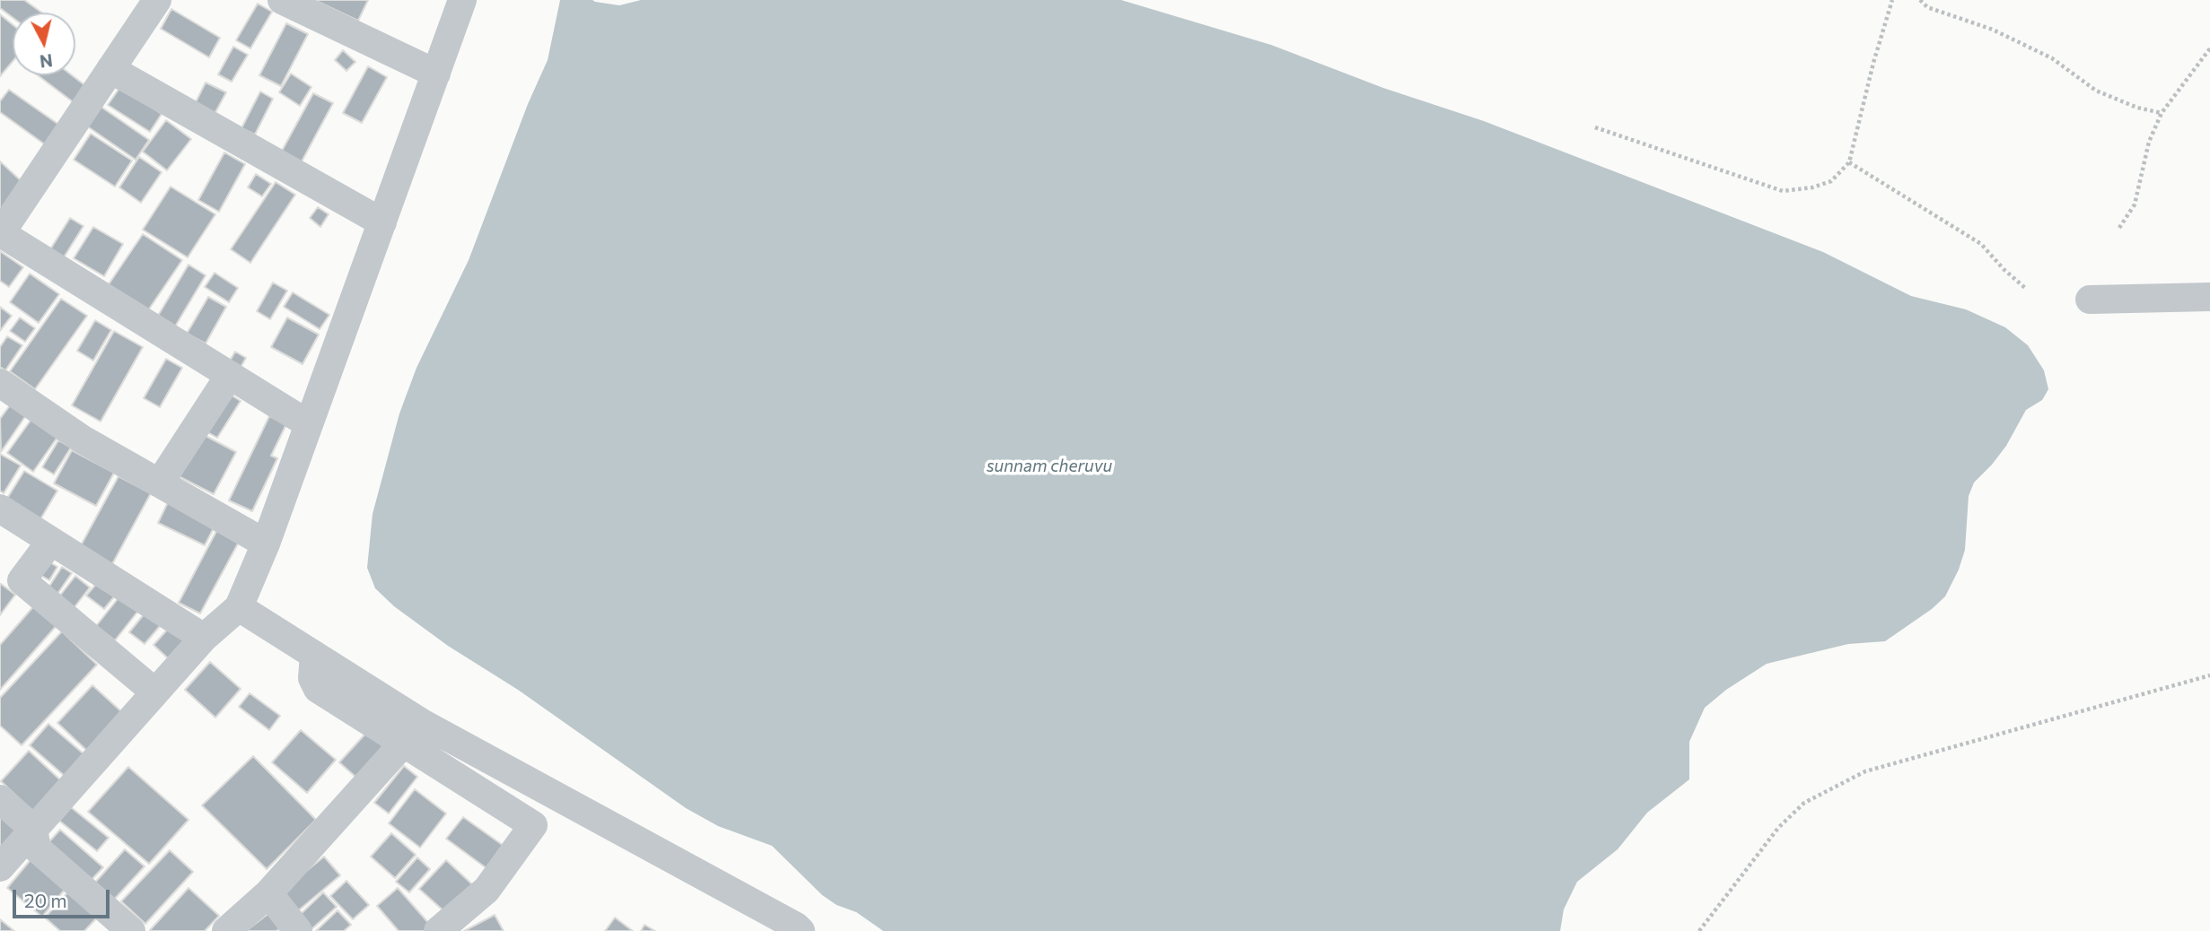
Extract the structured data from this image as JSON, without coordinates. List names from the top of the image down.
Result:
{
  "water": ["sunnam cheruvu"],
  "scale_bar": "20 m",
  "north": "bottom"
}
